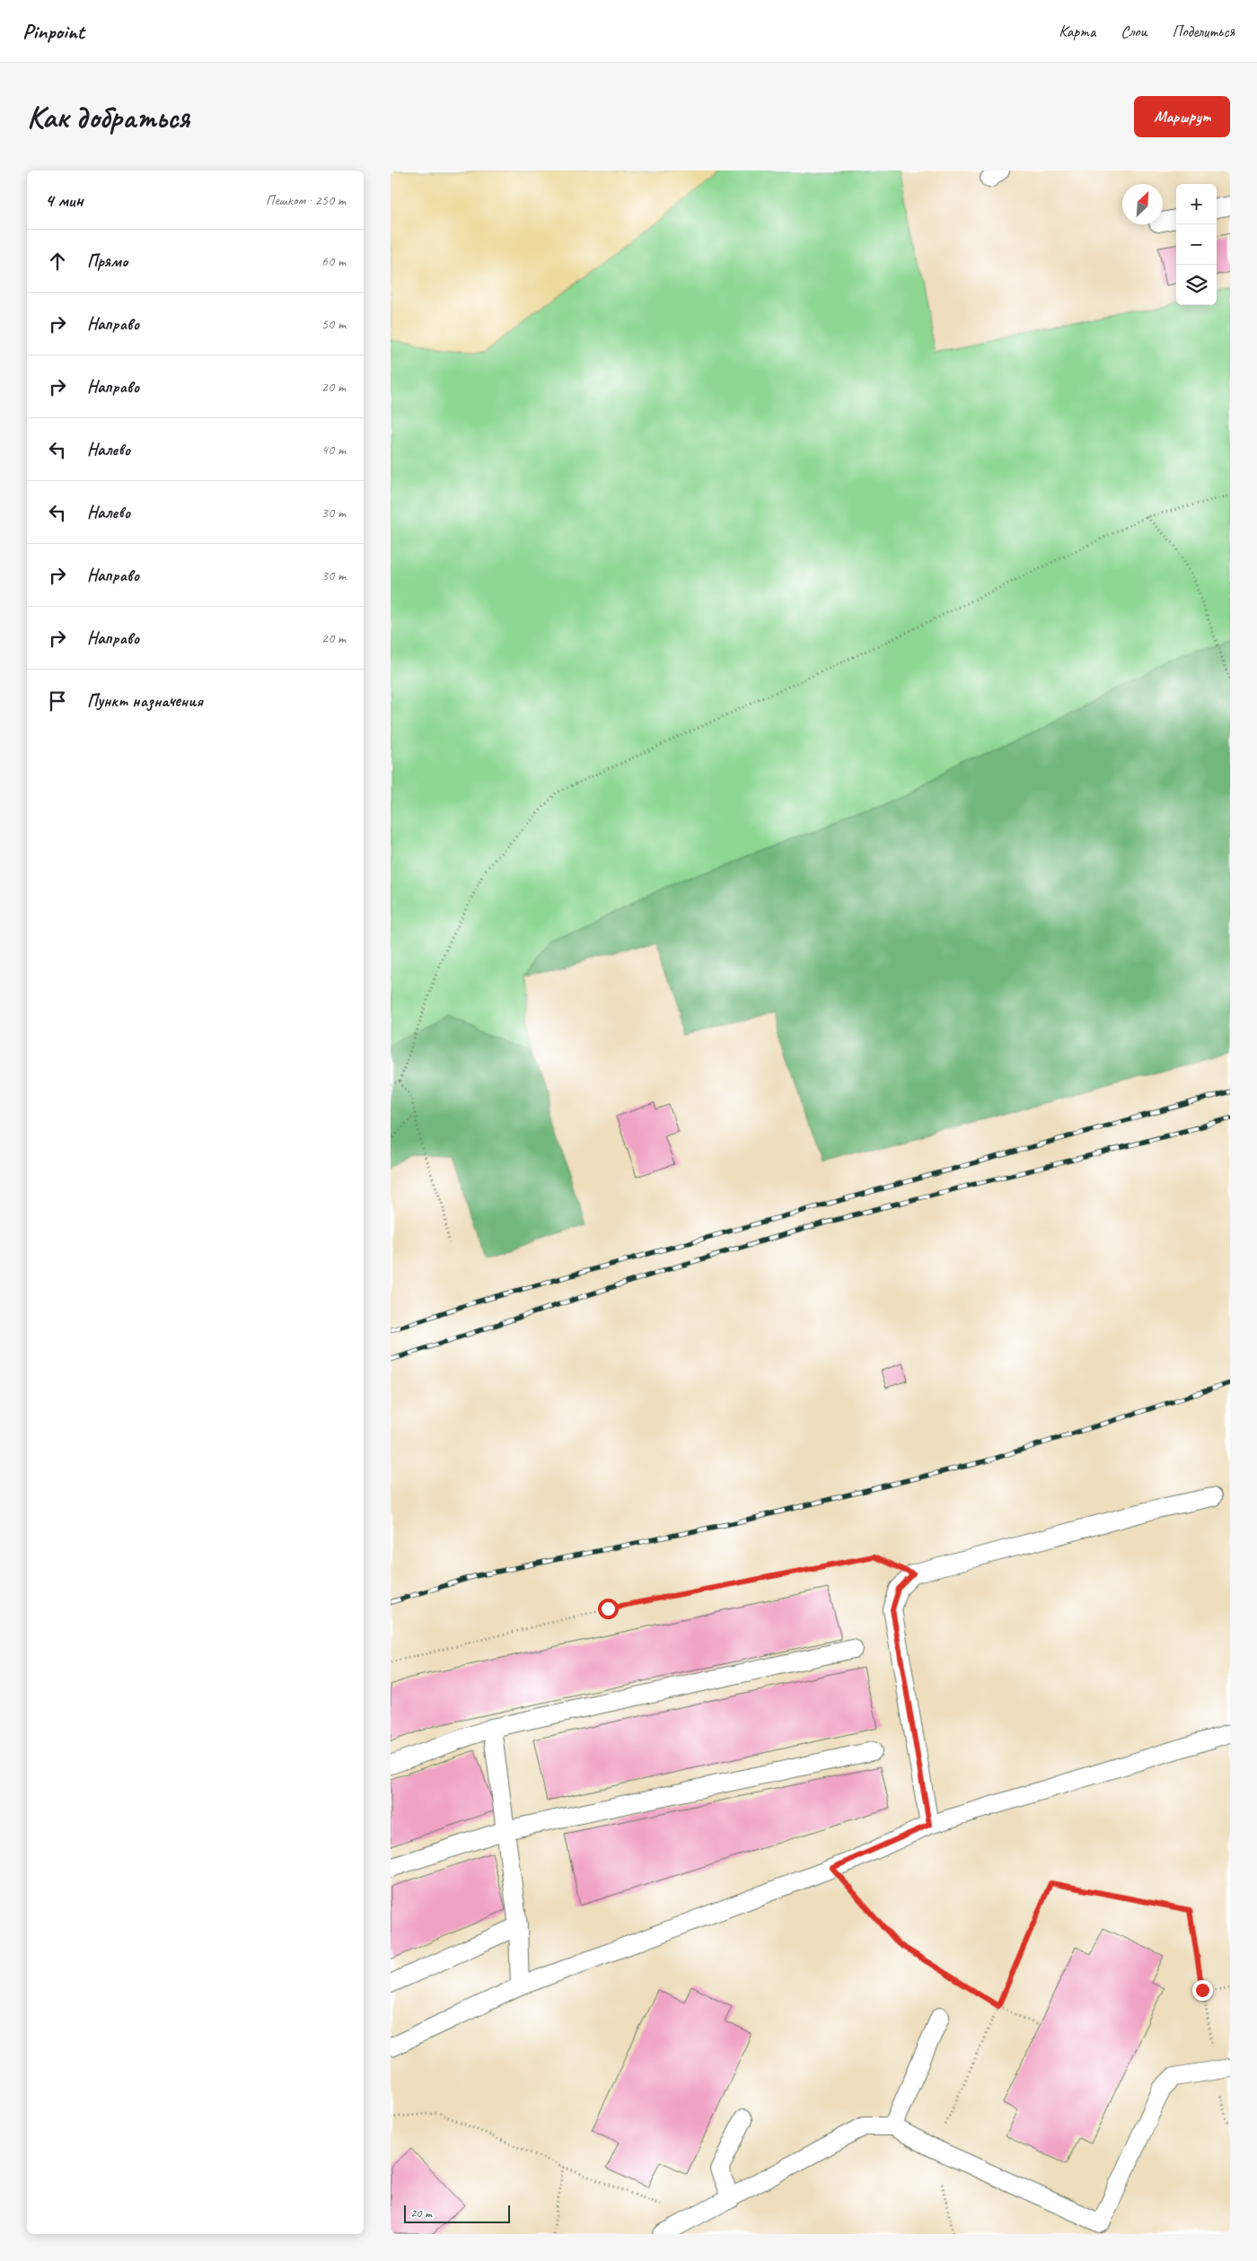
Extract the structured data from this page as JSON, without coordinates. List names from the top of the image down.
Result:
{
  "scale_bar": "20 m",
  "north": "top right",
  "page": {
    "header": "Pinpoint",
    "nav": ["Карта", "Слои", "Поделиться"],
    "buttons": "Маршрут",
    "title": "Как добраться",
    "heading": ["4 мин", "Пешком · 250 m"],
    "map_buttons": ["+", "−"],
    "list": [
      ["Прямо", "60 m"],
      ["Направо", "50 m"],
      ["Направо", "20 m"],
      ["Налево", "40 m"],
      ["Налево", "30 m"],
      ["Направо", "30 m"],
      ["Направо", "20 m"],
      "Пункт назначения"
    ],
    "scale": "20 m"
  }
}
